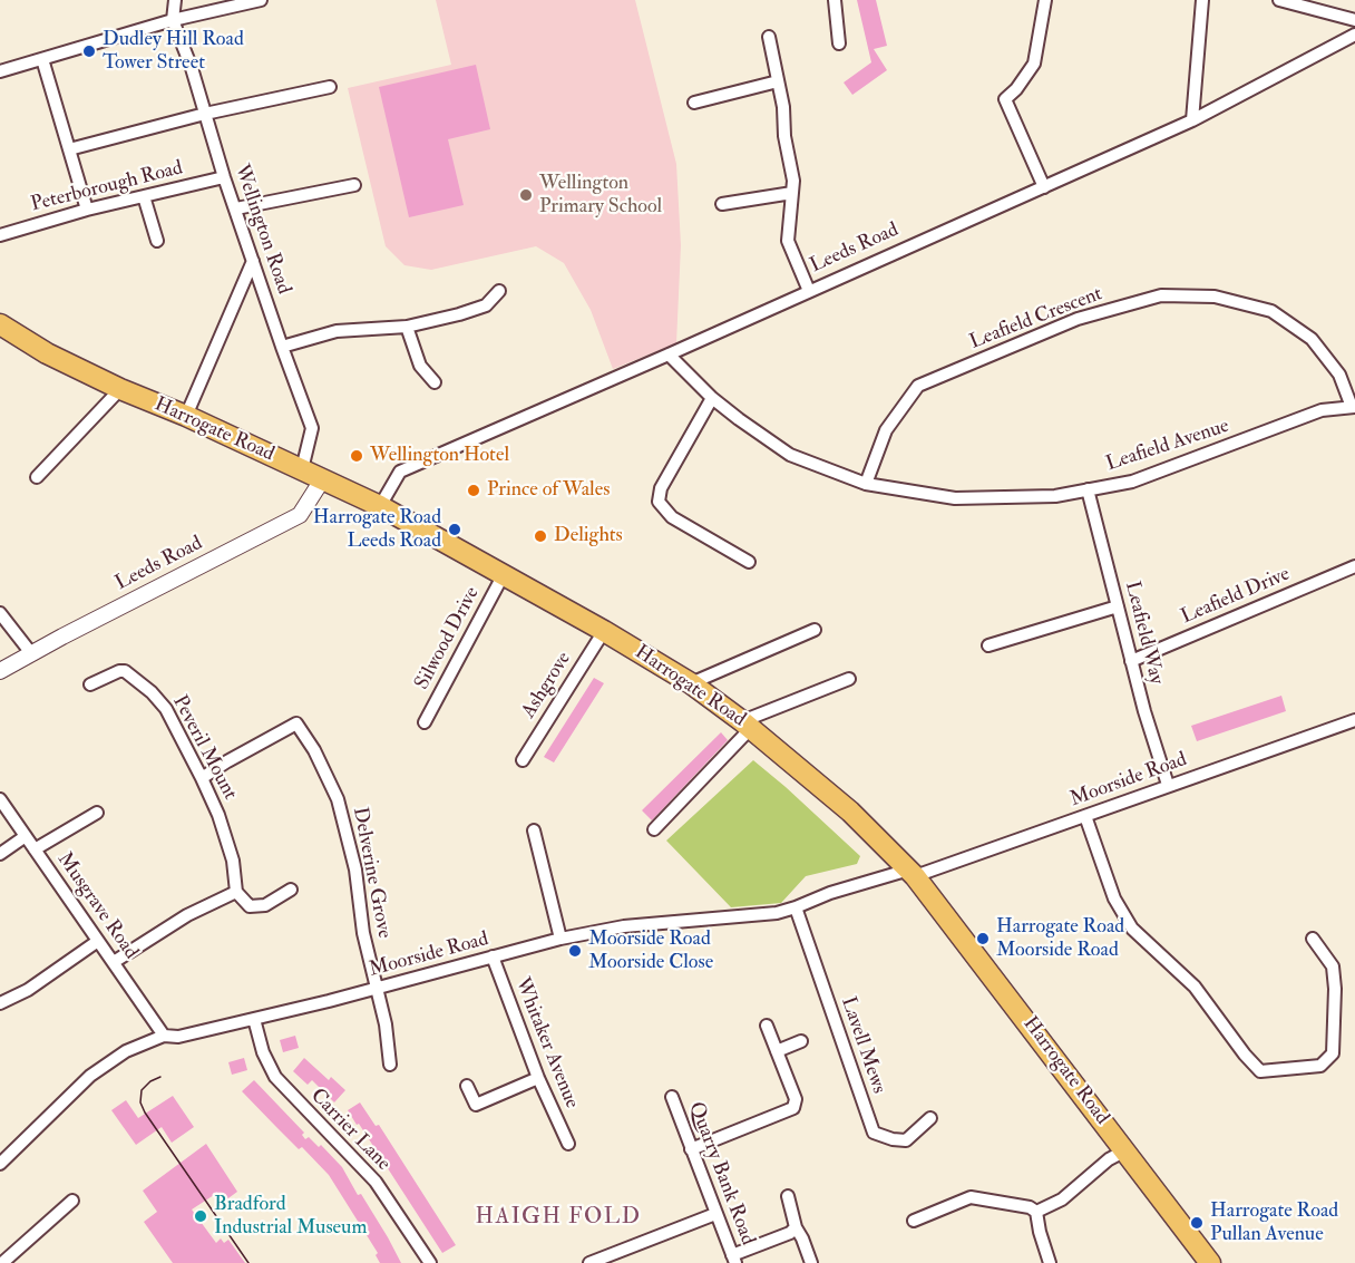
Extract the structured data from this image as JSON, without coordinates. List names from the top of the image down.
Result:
{
  "streets": {
    "highway": ["Harrogate Road"],
    "street": [
      "Peterborough Road",
      "Wellington Road",
      "Leeds Road",
      "Leafield Crescent",
      "Leafield Avenue",
      "Leafield Drive",
      "Leafield Way",
      "Silwood Drive",
      "Ashgrove",
      "Peveril Mount",
      "Moorside Road",
      "Delverine Grove",
      "Musgrave Road",
      "Whitaker Avenue",
      "Lavell Mews",
      "Carrier Lane",
      "Quarry Bank Road"
    ]
  },
  "crossings": [
    ["Peterborough Road", "Wellington Road"],
    ["Wellington Road", "Harrogate Road"],
    ["Leeds Road", "Harrogate Road"],
    ["Leeds Road", "Leafield Avenue"],
    ["Leafield Crescent", "Leafield Avenue"],
    ["Harrogate Road", "Silwood Drive"],
    ["Harrogate Road", "Ashgrove"],
    ["Harrogate Road", "Moorside Road"],
    ["Leafield Avenue", "Leafield Way"],
    ["Leafield Drive", "Leafield Way"],
    ["Leafield Way", "Moorside Road"],
    ["Peveril Mount", "Delverine Grove"],
    ["Moorside Road", "Delverine Grove"],
    ["Moorside Road", "Musgrave Road"],
    ["Moorside Road", "Whitaker Avenue"],
    ["Moorside Road", "Lavell Mews"],
    ["Moorside Road", "Carrier Lane"]
  ],
  "districts": ["HAIGH FOLD"],
  "places": [
    "Dudley Hill Road Tower Street",
    "Wellington Primary School",
    "Wellington Hotel",
    "Prince of Wales",
    "Harrogate Road Leeds Road",
    "Delights",
    "Harrogate Road Moorside Road",
    "Moorside Road Moorside Close",
    "Bradford Industrial Museum",
    "Harrogate Road Pullan Avenue"
  ]
}
